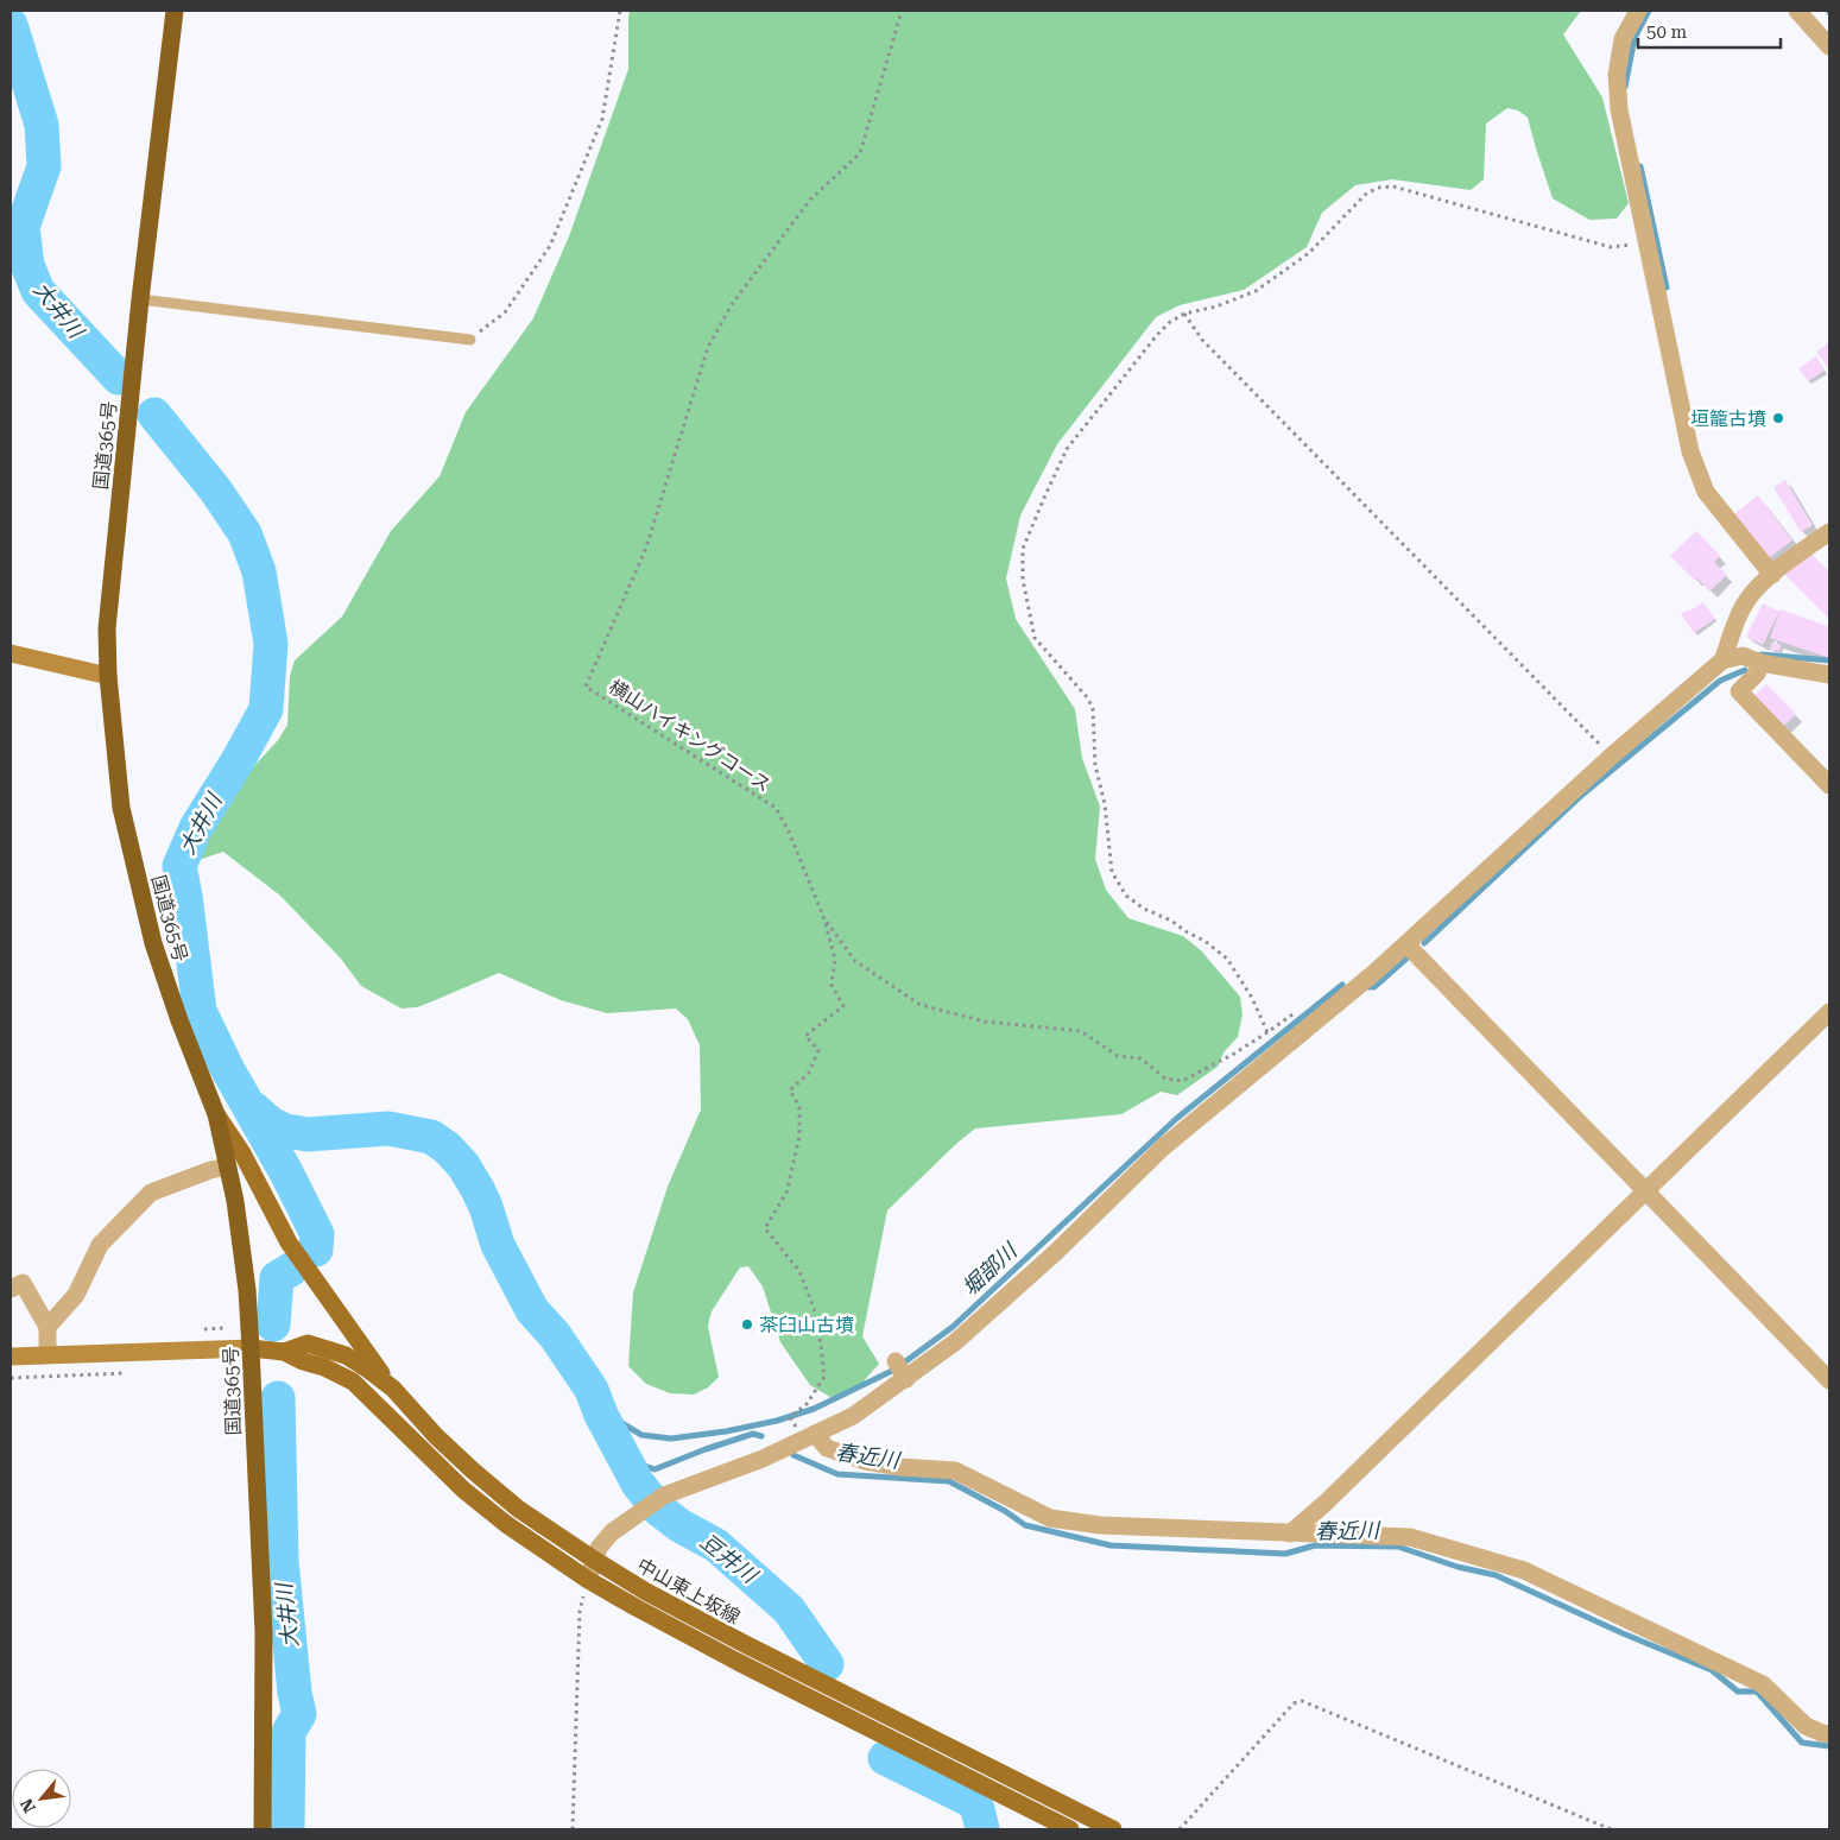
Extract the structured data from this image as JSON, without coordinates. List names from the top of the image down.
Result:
{
  "streets": {
    "highway": ["国道365号"],
    "main road": ["中山東上坂線"],
    "path": ["横山ハイキングコース"]
  },
  "crossings": [
    ["国道365号", "中山東上坂線"]
  ],
  "water": [
    "大井川",
    "堀部川",
    "春近川",
    "豆井川"
  ],
  "places": ["垣籠古墳", "茶臼山古墳"],
  "scale_bar": "50 m",
  "north": "bottom left"
}
